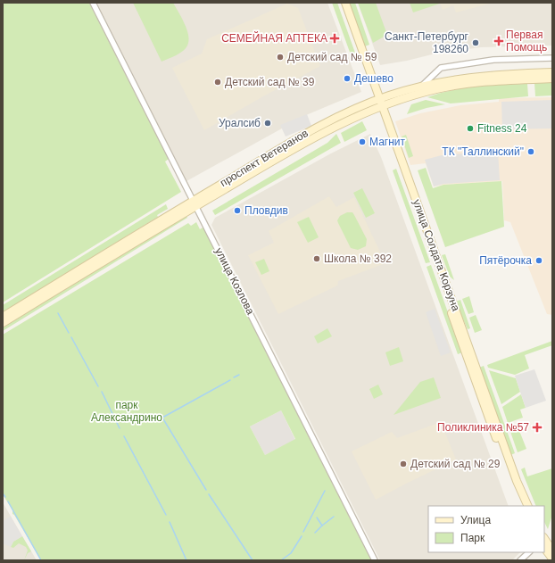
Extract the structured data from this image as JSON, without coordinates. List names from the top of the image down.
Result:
{
  "streets": {
    "street": ["проспект Ветеранов", "улица Солдата Корзуна", "улица Козлова"]
  },
  "crossings": [
    ["проспект Ветеранов", "улица Солдата Корзуна"],
    ["проспект Ветеранов", "улица Козлова"]
  ],
  "parks": ["парк Александрино"],
  "places": {
    "health": ["СЕМЕЙНАЯ АПТЕКА", "Первая Помощь", "Поликлиника №57"],
    "other": [
      "Санкт-Петербург 198260",
      "Детский сад № 59",
      "Дешево",
      "Детский сад № 39",
      "Уралсиб",
      "Fitness 24",
      "Магнит",
      "ТК \"Таллинский\"",
      "Пловдив",
      "Школа № 392",
      "Пятёрочка",
      "Детский сад № 29"
    ]
  },
  "legend": ["Улица", "Парк"]
}
